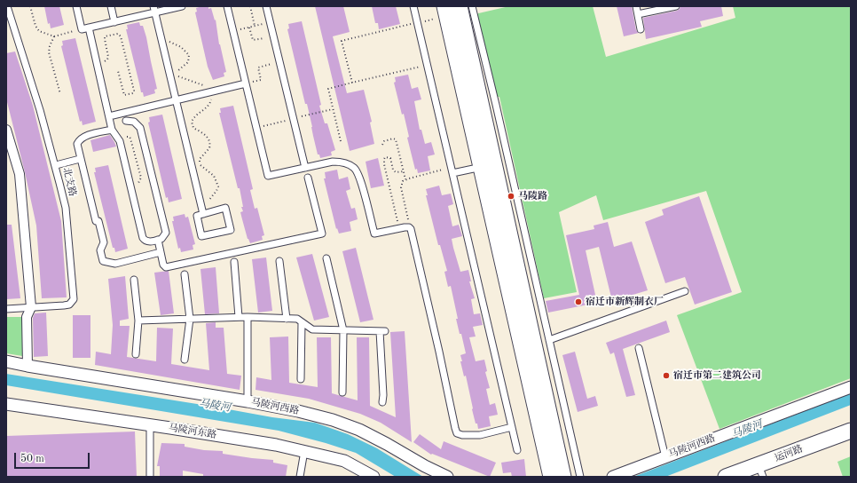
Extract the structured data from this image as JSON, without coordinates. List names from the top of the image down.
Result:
{
  "streets": {
    "street": ["马陵河西路", "马陵河东路", "运河路"],
    "lane": ["北支路"]
  },
  "water": ["马陵河"],
  "places": ["马陵路", "宿迁市新辉制衣厂", "宿迁市第二建筑公司"],
  "scale_bar": "50 m"
}
